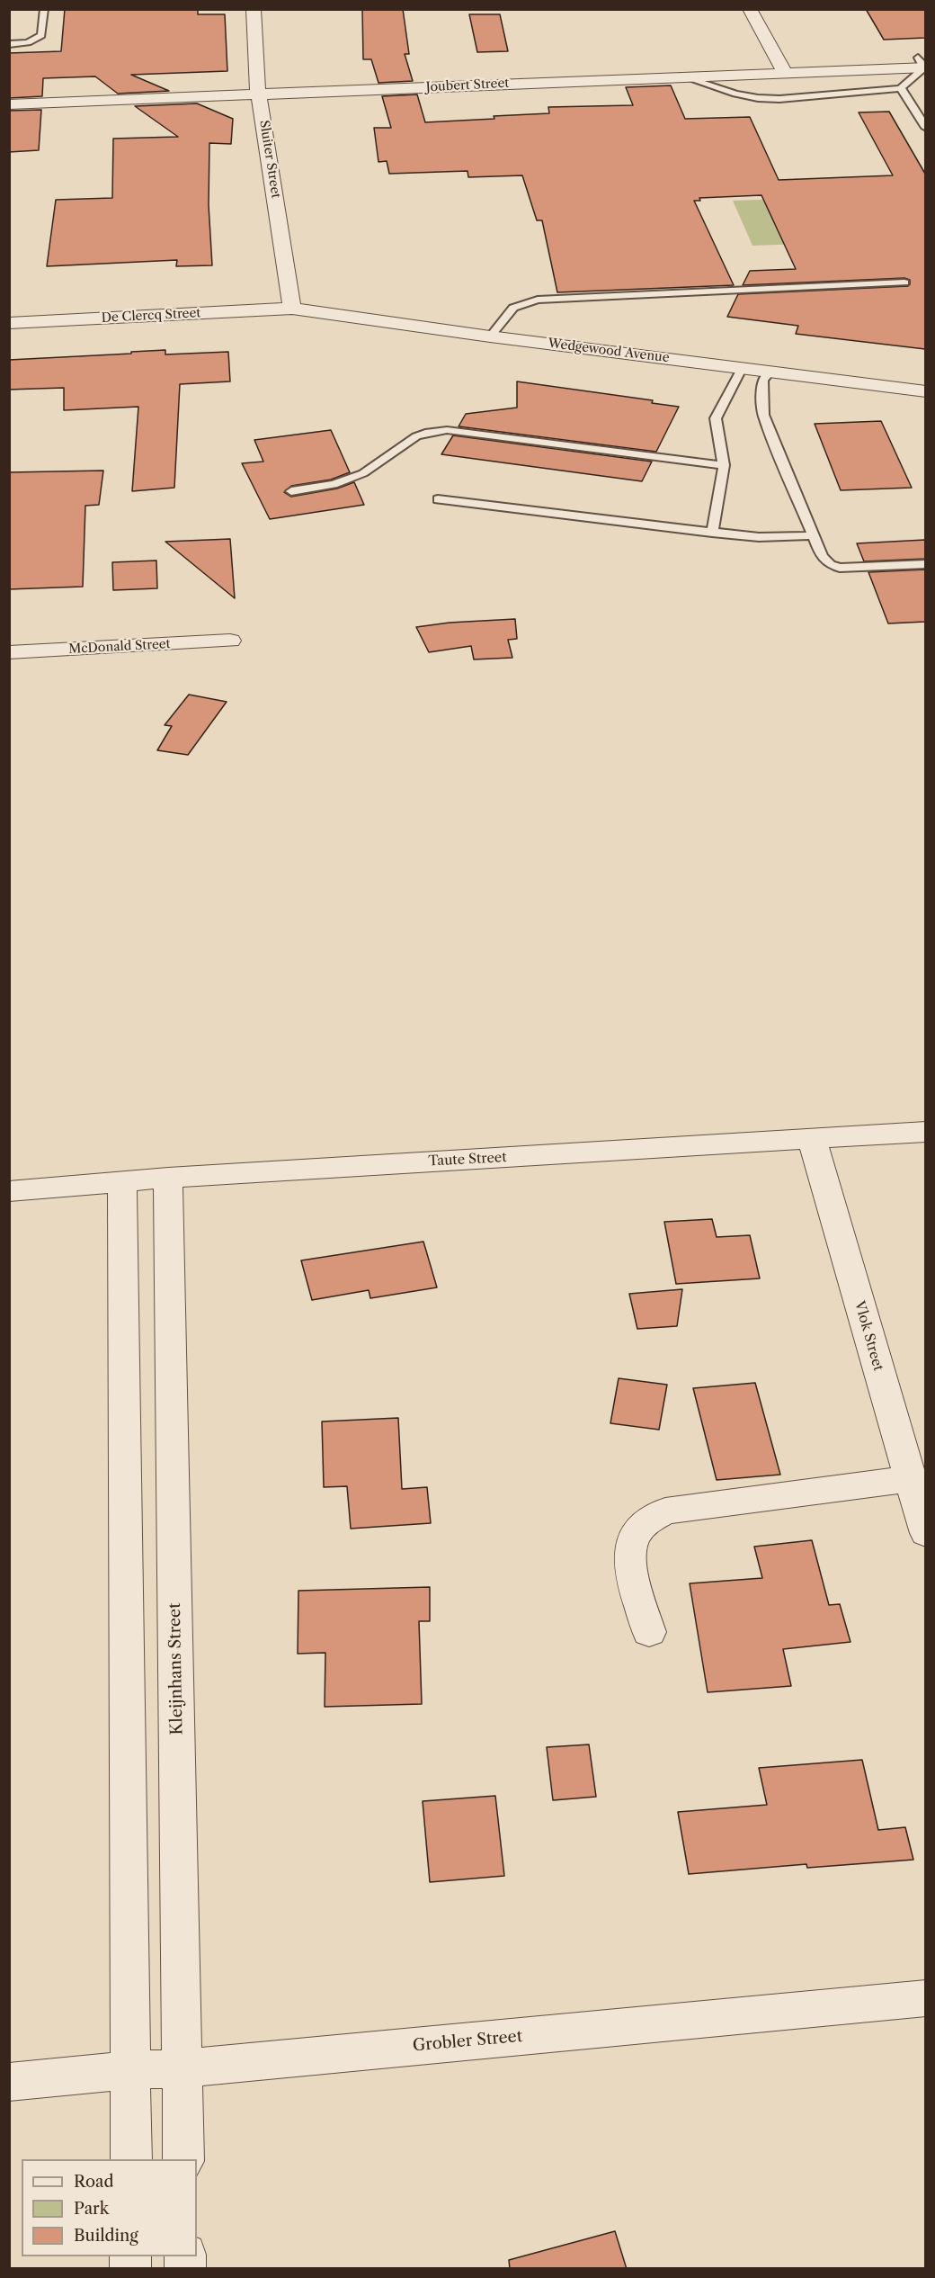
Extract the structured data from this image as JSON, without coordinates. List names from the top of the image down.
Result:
{
  "streets": {
    "street": [
      "Joubert Street",
      "Sluiter Street",
      "De Clercq Street",
      "Wedgewood Avenue",
      "McDonald Street",
      "Taute Street",
      "Vlok Street",
      "Kleijnhans Street",
      "Grobler Street"
    ]
  },
  "crossings": [
    ["Joubert Street", "Sluiter Street"],
    ["Sluiter Street", "De Clercq Street"],
    ["Sluiter Street", "Wedgewood Avenue"],
    ["De Clercq Street", "Wedgewood Avenue"],
    ["Taute Street", "Vlok Street"],
    ["Taute Street", "Kleijnhans Street"],
    ["Kleijnhans Street", "Grobler Street"]
  ],
  "legend": ["Road", "Park", "Building"]
}
